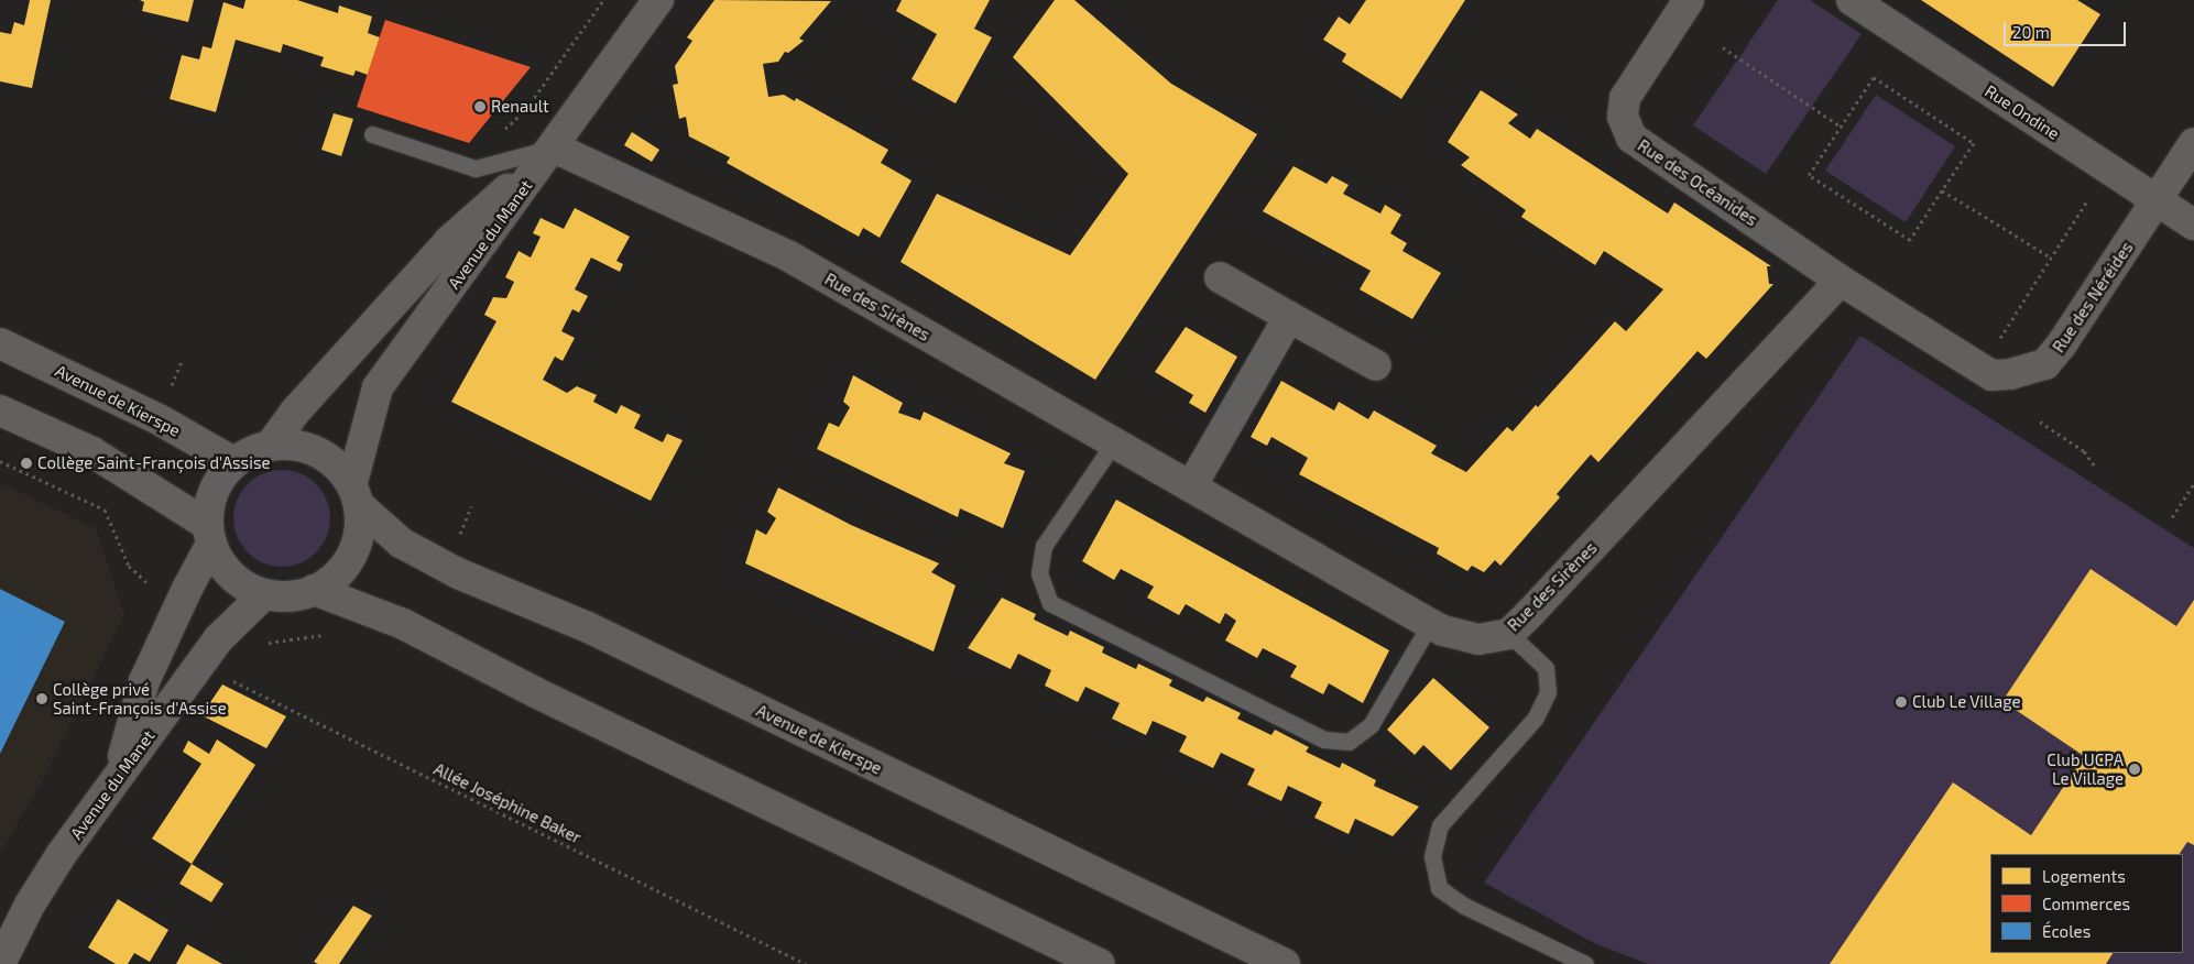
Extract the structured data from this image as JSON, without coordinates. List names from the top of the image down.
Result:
{
  "streets": {
    "street": [
      "Rue Ondine",
      "Rue des Océanides",
      "Avenue du Manet",
      "Rue des Néréides",
      "Rue des Sirènes",
      "Avenue de Kierspe"
    ],
    "path": ["Allée Joséphine Baker"]
  },
  "crossings": [
    ["Rue Ondine", "Rue des Néréides"],
    ["Rue des Océanides", "Rue des Néréides"],
    ["Rue des Océanides", "Rue des Sirènes"],
    ["Avenue du Manet", "Rue des Sirènes"],
    ["Avenue du Manet", "Avenue de Kierspe"],
    ["Avenue du Manet", "Allée Joséphine Baker"],
    ["Rue des Néréides", "Rue des Sirènes"]
  ],
  "places": [
    "Renault",
    "Collège Saint-François d'Assise",
    "Collège privé Saint-François d'Assise",
    "Club Le Village",
    "Club UCPA Le Village"
  ],
  "legend": ["Logements", "Commerces", "Écoles"],
  "scale_bar": "20 m"
}
